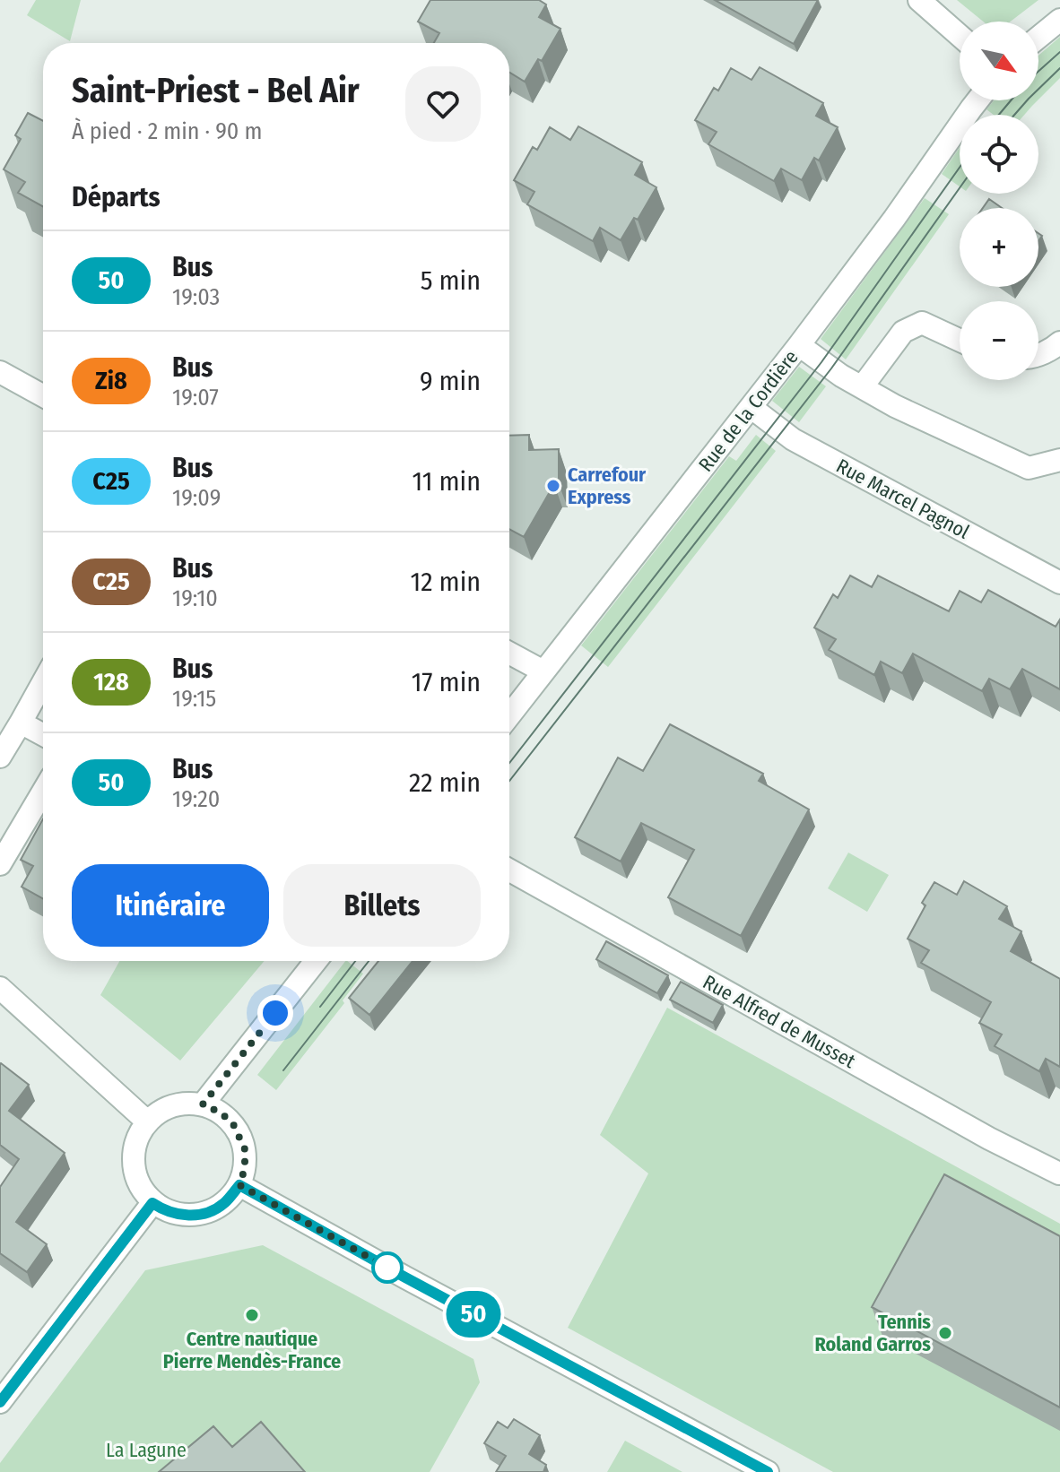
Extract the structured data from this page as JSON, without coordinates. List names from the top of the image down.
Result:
{
  "streets": {
    "street": ["Rue de la Cordière", "Rue Marcel Pagnol", "Rue Alfred de Musset"]
  },
  "crossings": [
    ["Rue de la Cordière", "Rue Marcel Pagnol"]
  ],
  "parks": ["La Lagune"],
  "places": ["Carrefour Express", "Centre nautique Pierre Mendès-France", "Tennis Roland Garros"],
  "lines": ["bus line 50"],
  "north": "bottom right",
  "page": {
    "on_map": "50",
    "map_buttons": ["+", "−"],
    "heading": [
      ["Saint-Priest - Bel Air", "À pied · 2 min · 90 m"],
      "Départs"
    ],
    "list": [
      {
        "mark": "50",
        "name": "Bus",
        "note": "19:03",
        "value": "5 min"
      },
      {
        "mark": "Zi8",
        "name": "Bus",
        "note": "19:07",
        "value": "9 min"
      },
      {
        "mark": "C25",
        "name": "Bus",
        "note": "19:09",
        "value": "11 min"
      },
      {
        "mark": "C25",
        "name": "Bus",
        "note": "19:10",
        "value": "12 min"
      },
      {
        "mark": "128",
        "name": "Bus",
        "note": "19:15",
        "value": "17 min"
      },
      {
        "mark": "50",
        "name": "Bus",
        "note": "19:20",
        "value": "22 min"
      }
    ],
    "buttons": ["Itinéraire", "Billets"]
  }
}
